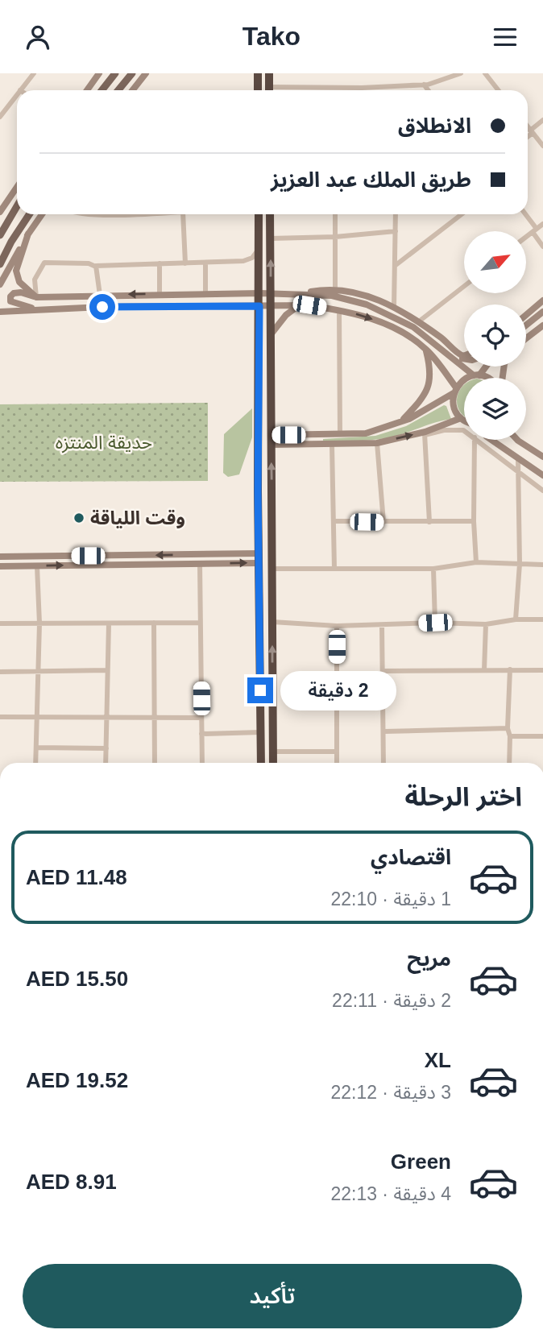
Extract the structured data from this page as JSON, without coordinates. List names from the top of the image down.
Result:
{
  "parks": ["حديقة المنتزه"],
  "places": ["وقت اللياقة"],
  "north": "top right",
  "page": {
    "header": "Tako",
    "banner": ["الانطلاق", "طريق الملك عبد العزيز"],
    "bubble": "2 دقيقة",
    "heading": "اختر الرحلة",
    "list": [
      {
        "name": "اقتصادي",
        "note": "1 دقيقة · 22:10",
        "value": "AED 11.48"
      },
      {
        "name": "مريح",
        "note": "2 دقيقة · 22:11",
        "value": "AED 15.50"
      },
      {
        "name": "XL",
        "note": "3 دقيقة · 22:12",
        "value": "AED 19.52"
      },
      {
        "name": "Green",
        "note": "4 دقيقة · 22:13",
        "value": "AED 8.91"
      }
    ],
    "buttons": "تأكيد"
  }
}
